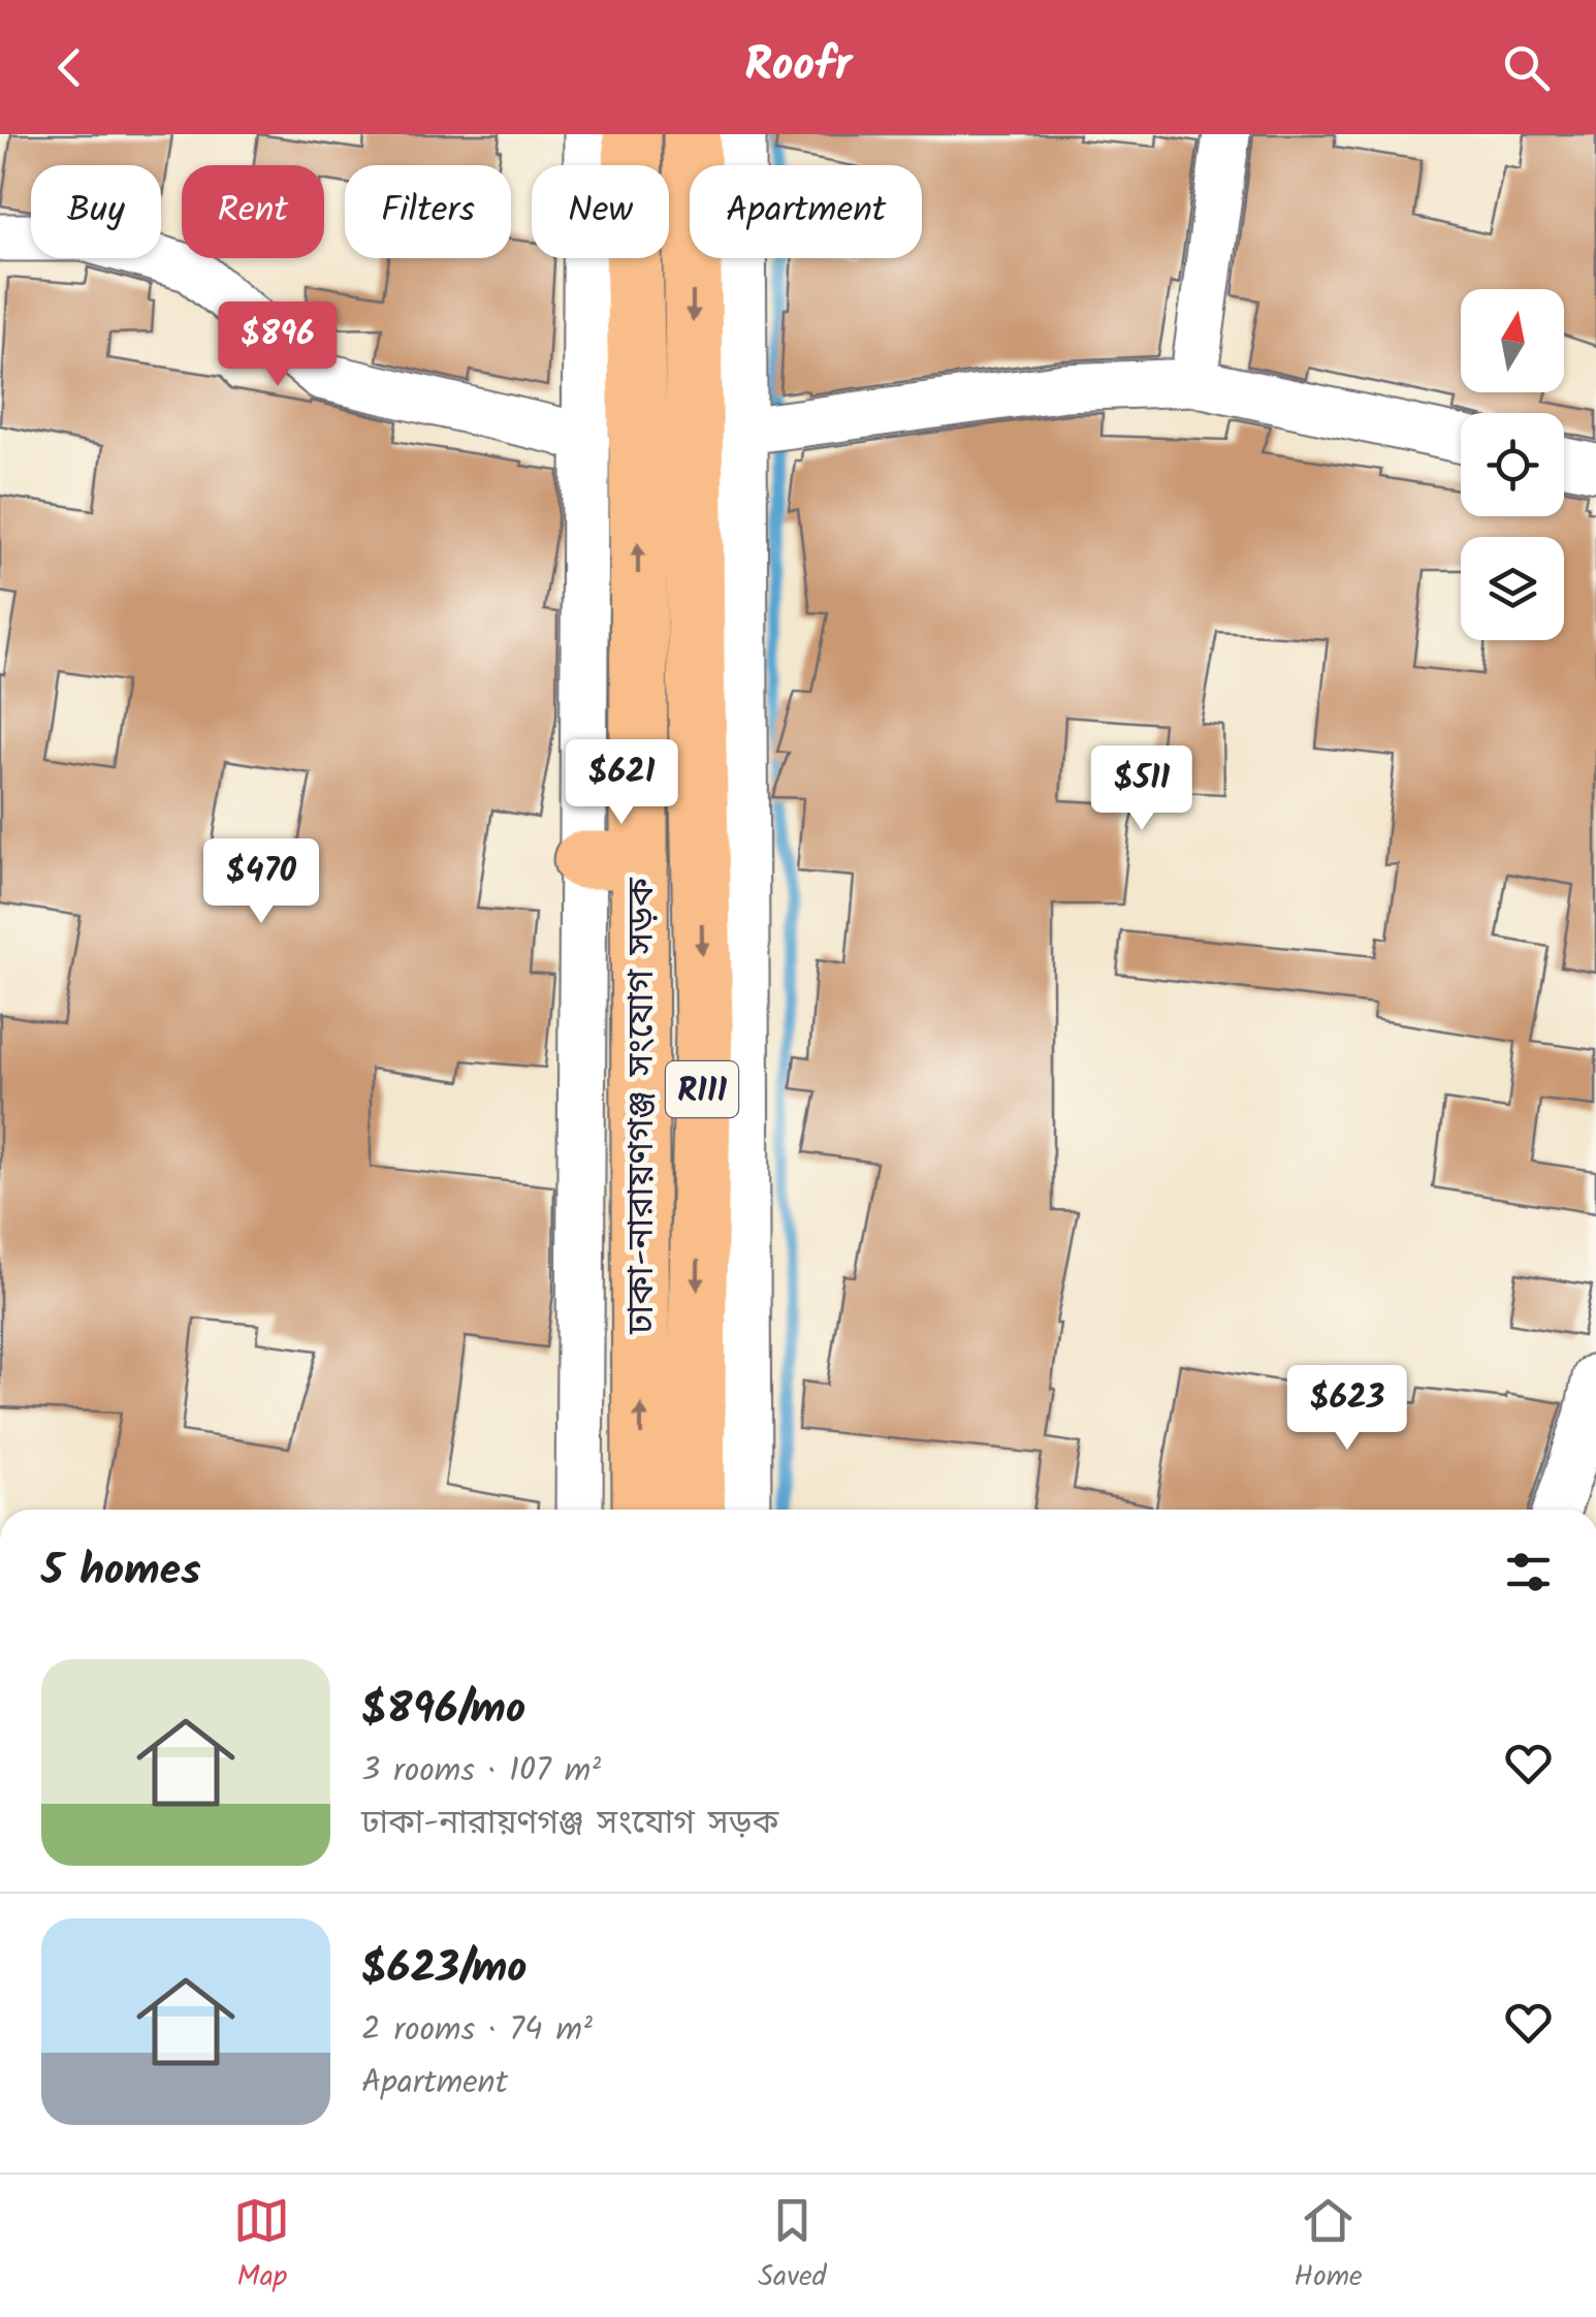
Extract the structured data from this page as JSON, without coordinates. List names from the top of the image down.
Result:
{
  "streets": {
    "main road": ["R111", "ঢাকা-নারায়ণগঞ্জ সংযোগ সড়ক"]
  },
  "north": "top",
  "page": {
    "header": "Roofr",
    "chip": [
      "Buy",
      "Rent",
      "Filters",
      "New",
      "Apartment"
    ],
    "price": [
      "$896",
      "$621",
      "$511",
      "$470",
      "$623"
    ],
    "heading": "5 homes",
    "list": [
      {
        "name": "$896/mo",
        "note": "3 rooms · 107 m² · ঢাকা-নারায়ণগঞ্জ সংযোগ সড়ক"
      },
      {
        "name": "$623/mo",
        "note": "2 rooms · 74 m² · Apartment"
      }
    ],
    "tabs": ["Map", "Saved", "Home"]
  }
}
